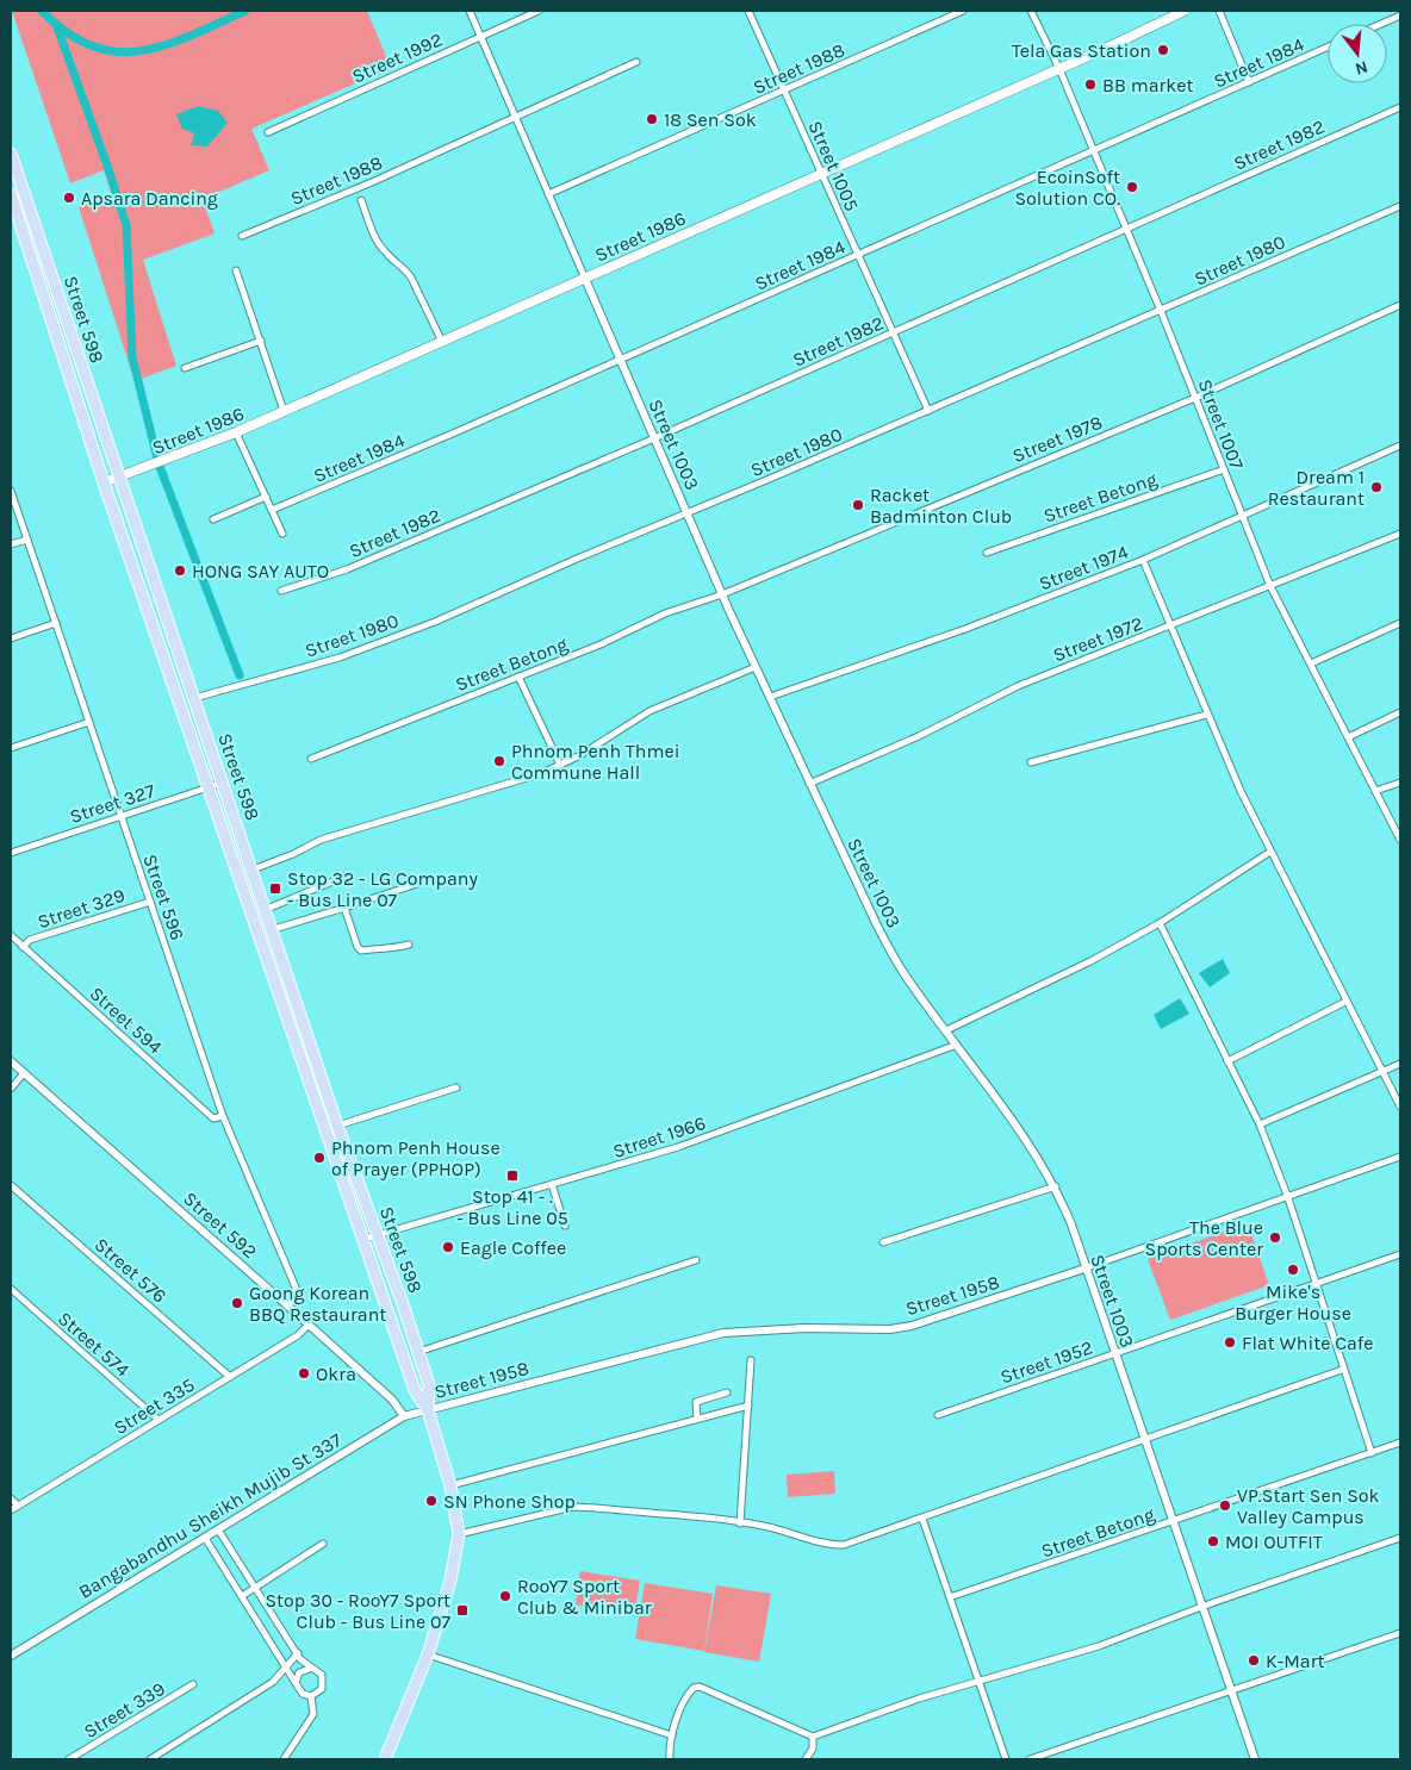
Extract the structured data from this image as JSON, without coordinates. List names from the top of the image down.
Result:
{
  "streets": {
    "main road": ["Street 1986", "Street 598"],
    "street": [
      "Street 1992",
      "Street 1984",
      "Street 1988",
      "Street 1982",
      "Street 1005",
      "Street 1980",
      "Street 1007",
      "Street 1978",
      "Street 1003",
      "Street Betong",
      "Street 1974",
      "Street 1972",
      "Street 327",
      "Street 596",
      "Street 329",
      "Street 594",
      "Street 1966",
      "Street 592",
      "Street 576",
      "Street 1958",
      "Street 574",
      "Street 1952",
      "Street 335",
      "Bangabandhu Sheikh Mujib St 337",
      "Street 339"
    ]
  },
  "crossings": [
    ["Street 1992", "Street 1003"],
    ["Street 1984", "Street 1005"],
    ["Street 1984", "Street 1007"],
    ["Street 1984", "Street 1003"],
    ["Street 1988", "Street 1005"],
    ["Street 1988", "Street 1003"],
    ["Street 1982", "Street 1005"],
    ["Street 1982", "Street 1007"],
    ["Street 1982", "Street 1003"],
    ["Street 1005", "Street 1986"],
    ["Street 1005", "Street 1980"],
    ["Street 1986", "Street 598"],
    ["Street 1986", "Street 1007"],
    ["Street 1986", "Street 1003"],
    ["Street 1980", "Street 598"],
    ["Street 1980", "Street 1007"],
    ["Street 1980", "Street 1003"],
    ["Street 598", "Street 327"],
    ["Street 598", "Street 1966"],
    ["Street 598", "Street 1958"],
    ["Street 598", "Bangabandhu Sheikh Mujib St 337"],
    ["Street 1007", "Street 1978"],
    ["Street 1007", "Street Betong"],
    ["Street 1007", "Street 1974"],
    ["Street 1007", "Street 1972"],
    ["Street 1978", "Street 1003"],
    ["Street 1978", "Street Betong"],
    ["Street 1003", "Street Betong"],
    ["Street 1003", "Street 1974"],
    ["Street 1003", "Street 1972"],
    ["Street 1003", "Street 1966"],
    ["Street 1003", "Street 1958"],
    ["Street 1003", "Street 1952"],
    ["Street 327", "Street 596"],
    ["Street 596", "Street 329"],
    ["Street 596", "Street 594"],
    ["Street 596", "Street 592"],
    ["Street 329", "Street 594"],
    ["Street 592", "Street 335"],
    ["Street 592", "Bangabandhu Sheikh Mujib St 337"],
    ["Street 576", "Street 335"],
    ["Street 1958", "Bangabandhu Sheikh Mujib St 337"],
    ["Street 574", "Street 335"]
  ],
  "places": {
    "other": [
      "Tela Gas Station",
      "BB market",
      "18 Sen Sok",
      "EcoinSoft Solution CO.",
      "Apsara Dancing",
      "Dream 1 Restaurant",
      "Racket Badminton Club",
      "HONG SAY AUTO",
      "Phnom Penh Thmei Commune Hall",
      "Phnom Penh House of Prayer (PPHOP)",
      "The Blue Sports Center",
      "Eagle Coffee",
      "Mike's Burger House",
      "Goong Korean BBQ Restaurant",
      "Flat White Cafe",
      "Okra",
      "SN Phone Shop",
      "VP.Start Sen Sok Valley Campus",
      "MOI OUTFIT",
      "RooY7 Sport Club & Minibar",
      "K-Mart"
    ],
    "transit": ["Stop 32 - LG Company - Bus Line 07", "Stop 41 - . - Bus Line 05", "Stop 30 - RooY7 Sport Club - Bus Line 07"]
  },
  "north": "bottom"
}
